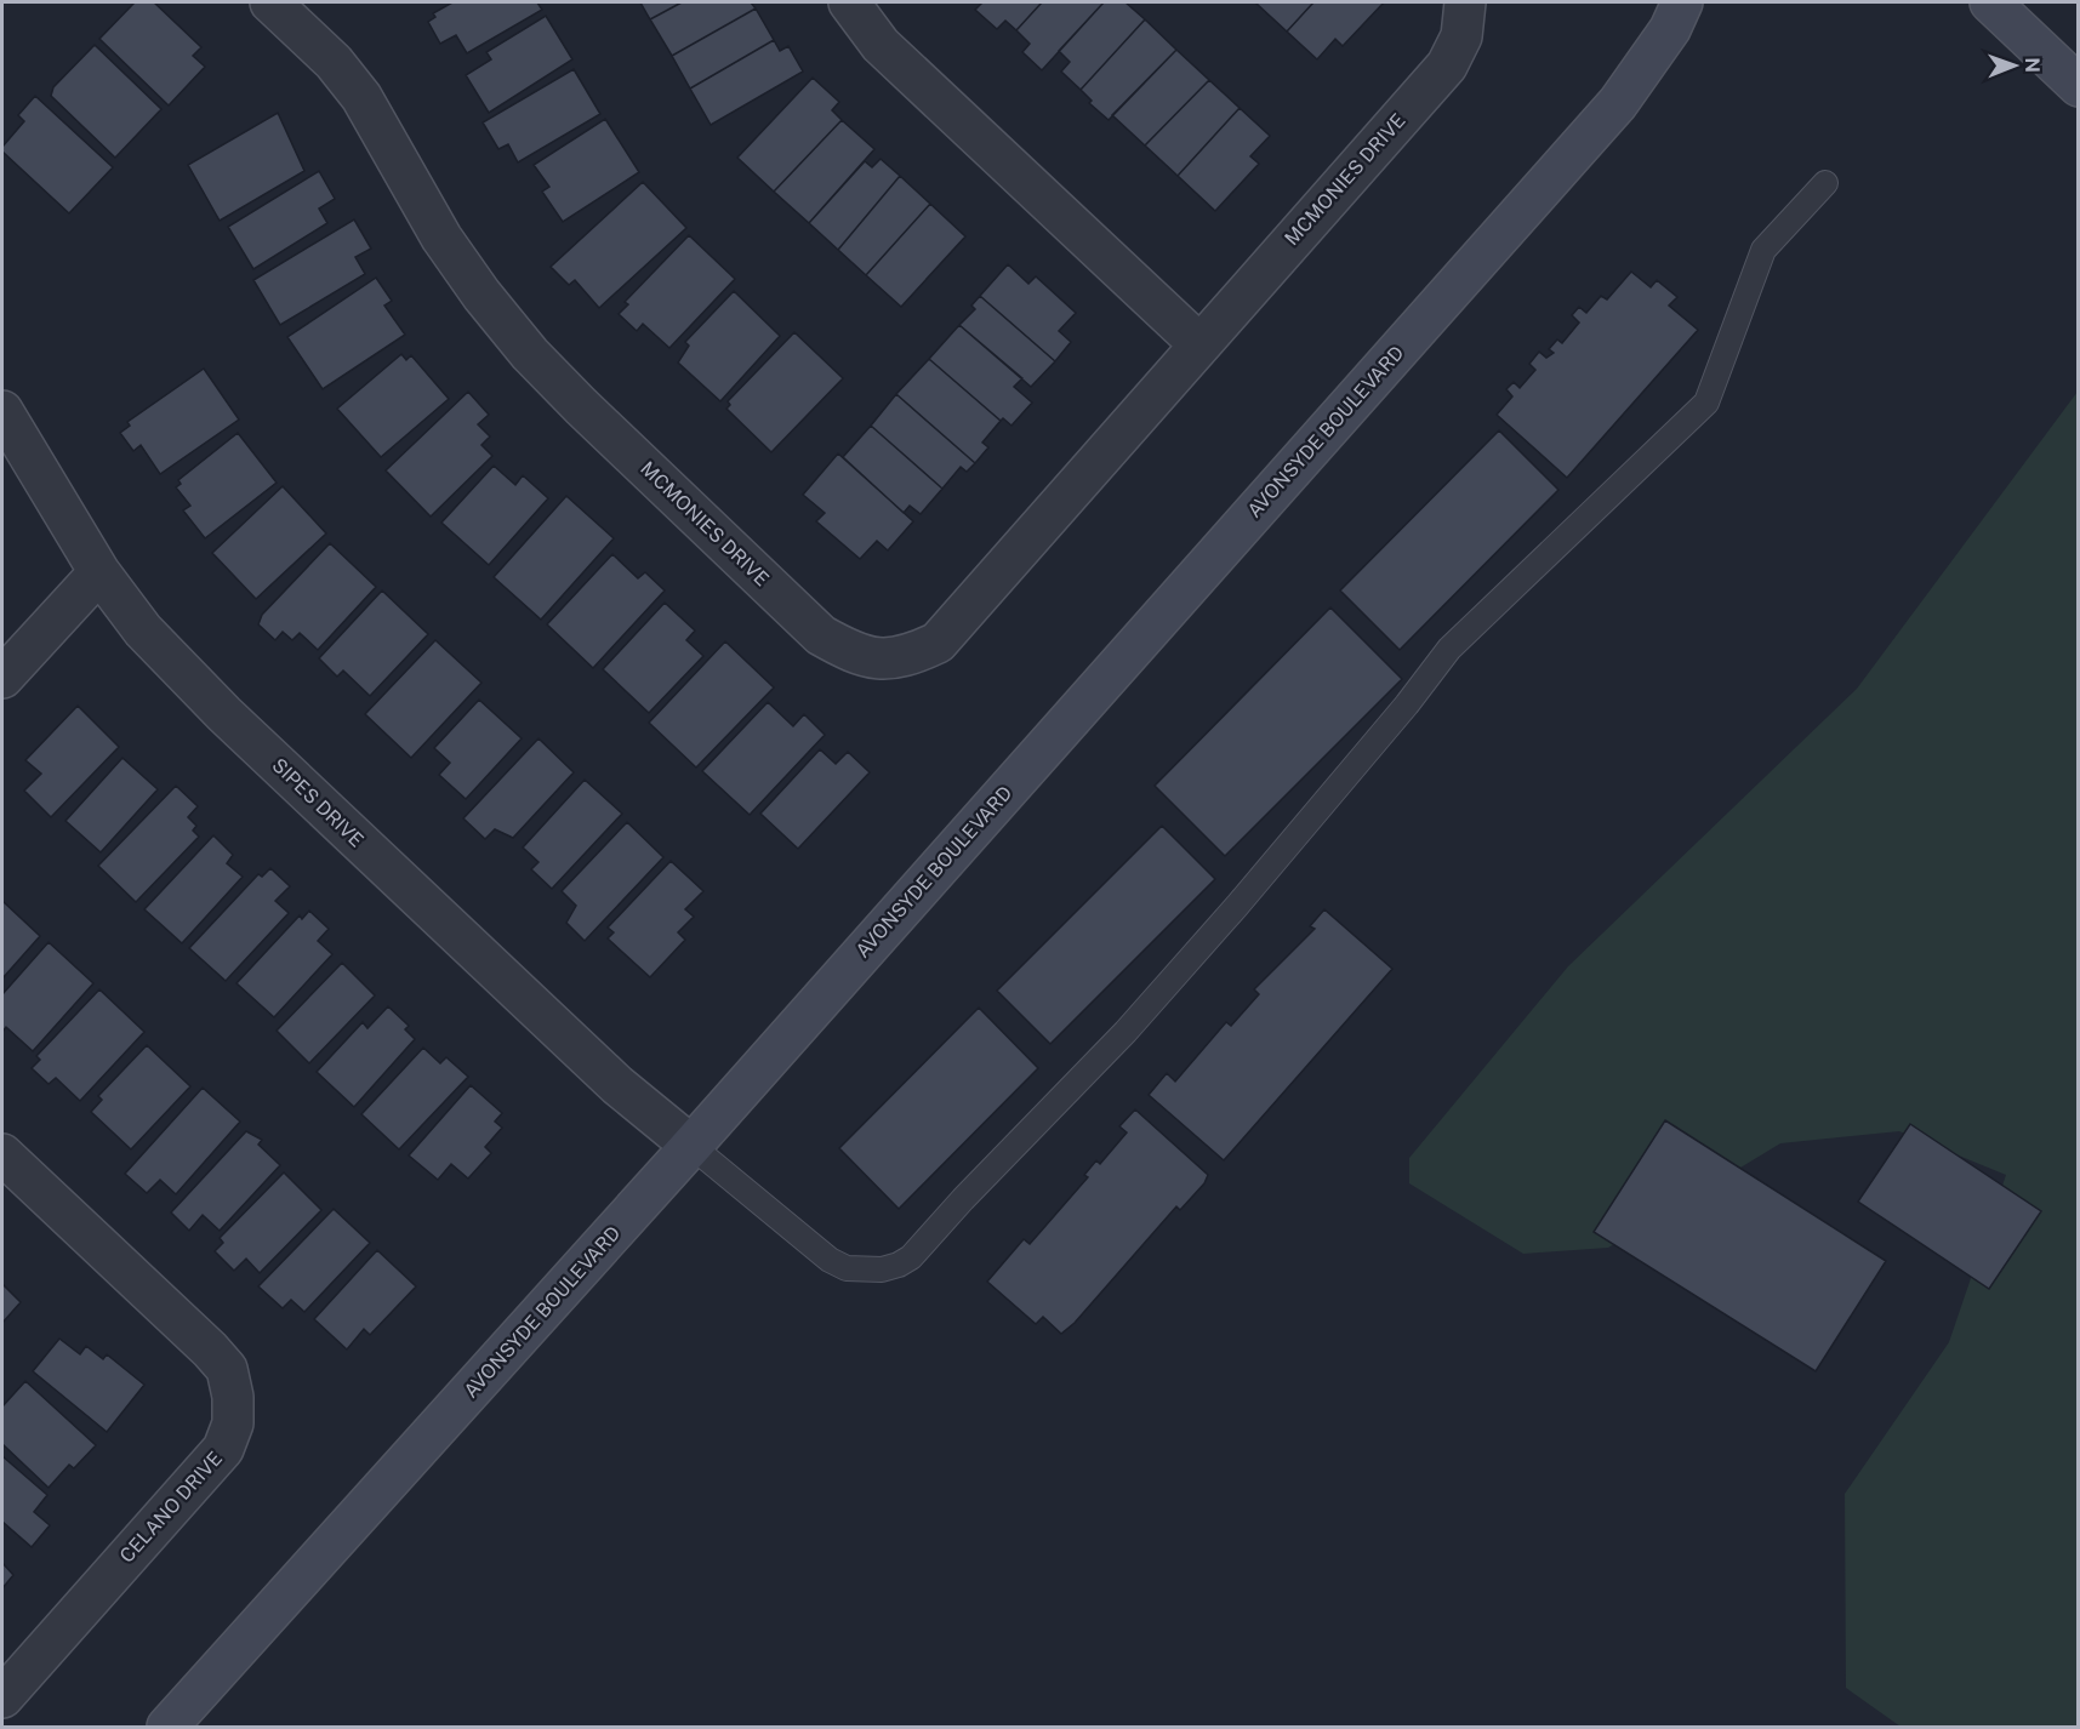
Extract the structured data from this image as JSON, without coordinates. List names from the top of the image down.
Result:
{
  "streets": {
    "main road": ["AVONSYDE BOULEVARD"],
    "street": ["MCMONIES DRIVE", "SIPES DRIVE", "CELANO DRIVE"]
  },
  "crossings": [
    ["AVONSYDE BOULEVARD", "SIPES DRIVE"]
  ],
  "north": "right"
}
